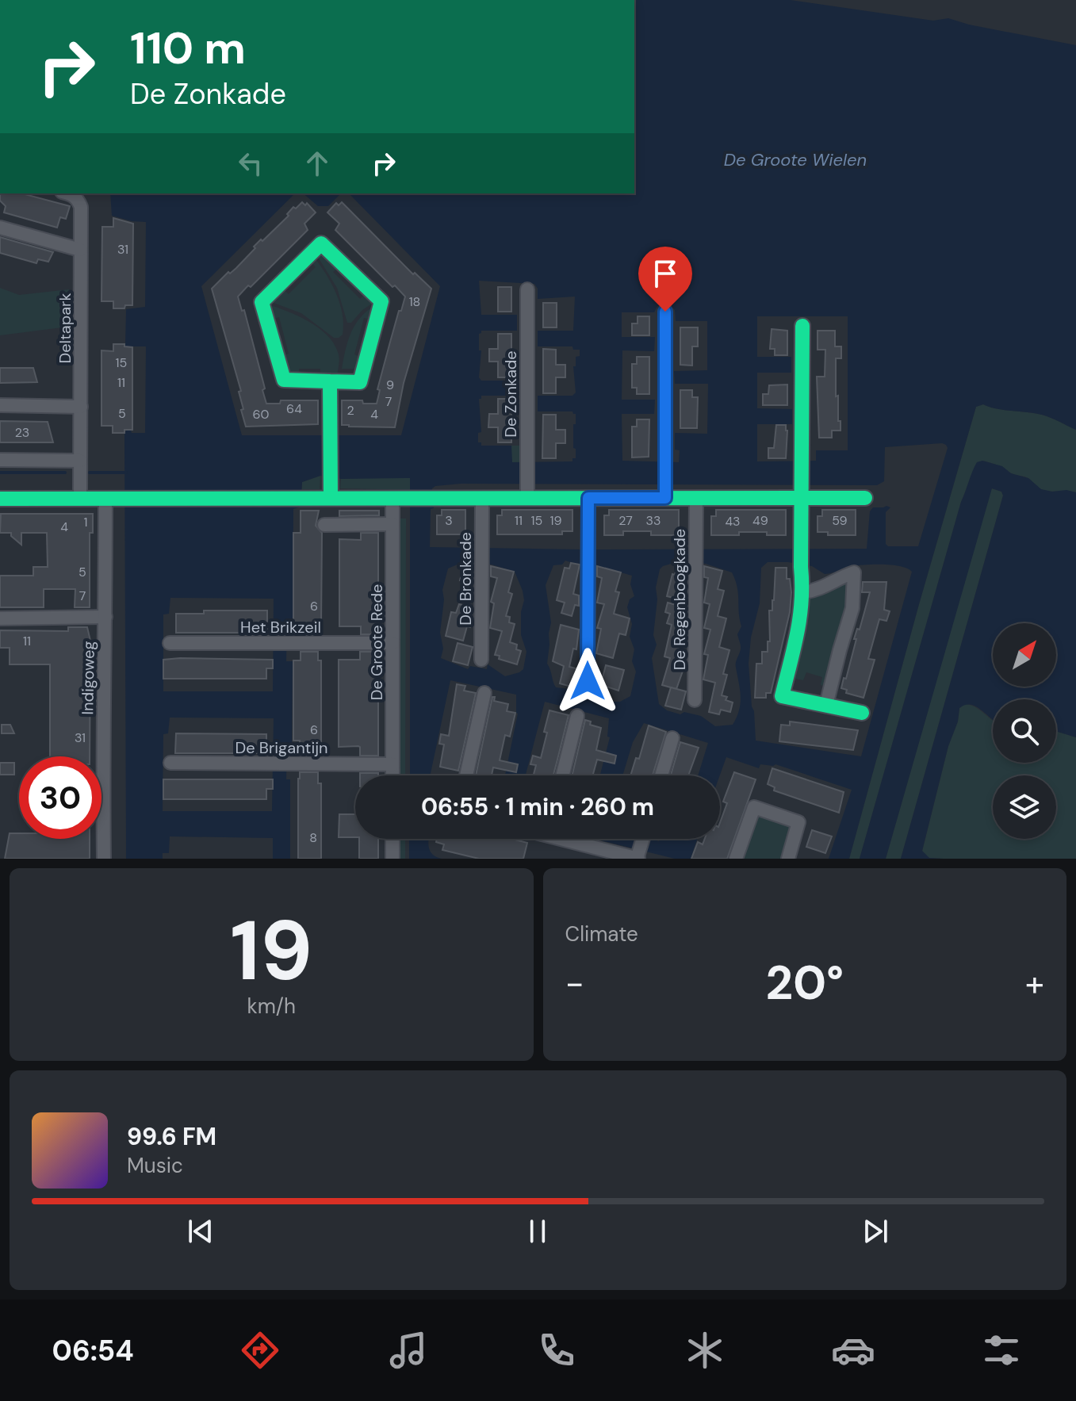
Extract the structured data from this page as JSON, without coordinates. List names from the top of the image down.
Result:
{
  "streets": {
    "street": [
      "Deltapark",
      "De Zonkade",
      "De Bronkade",
      "De Regenboogkade",
      "Het Brikzeil",
      "De Groote Rede",
      "Indigoweg",
      "De Brigantijn"
    ]
  },
  "crossings": [
    ["Het Brikzeil", "De Groote Rede"],
    ["De Groote Rede", "De Brigantijn"]
  ],
  "water": ["De Groote Wielen"],
  "house_numbers": [
    "31",
    "18",
    "15",
    "11",
    "9",
    "7",
    "64",
    "2",
    "5",
    "60",
    "4",
    "23",
    "3",
    "11",
    "15",
    "19",
    "27",
    "33",
    "49",
    "59",
    "43",
    "1",
    "4",
    "5",
    "7",
    "6",
    "11",
    "6",
    "31",
    "8"
  ],
  "north": "top right",
  "page": {
    "turn": ["110 m", "De Zonkade"],
    "limit": "30",
    "trip": "06:55 · 1 min · 260 m",
    "tile": [
      ["19", "km/h"],
      "Climate"
    ],
    "heat": ["−", "20°", "+"],
    "song": ["99.6 FM", "Music"],
    "tabs": "06:54"
  }
}
